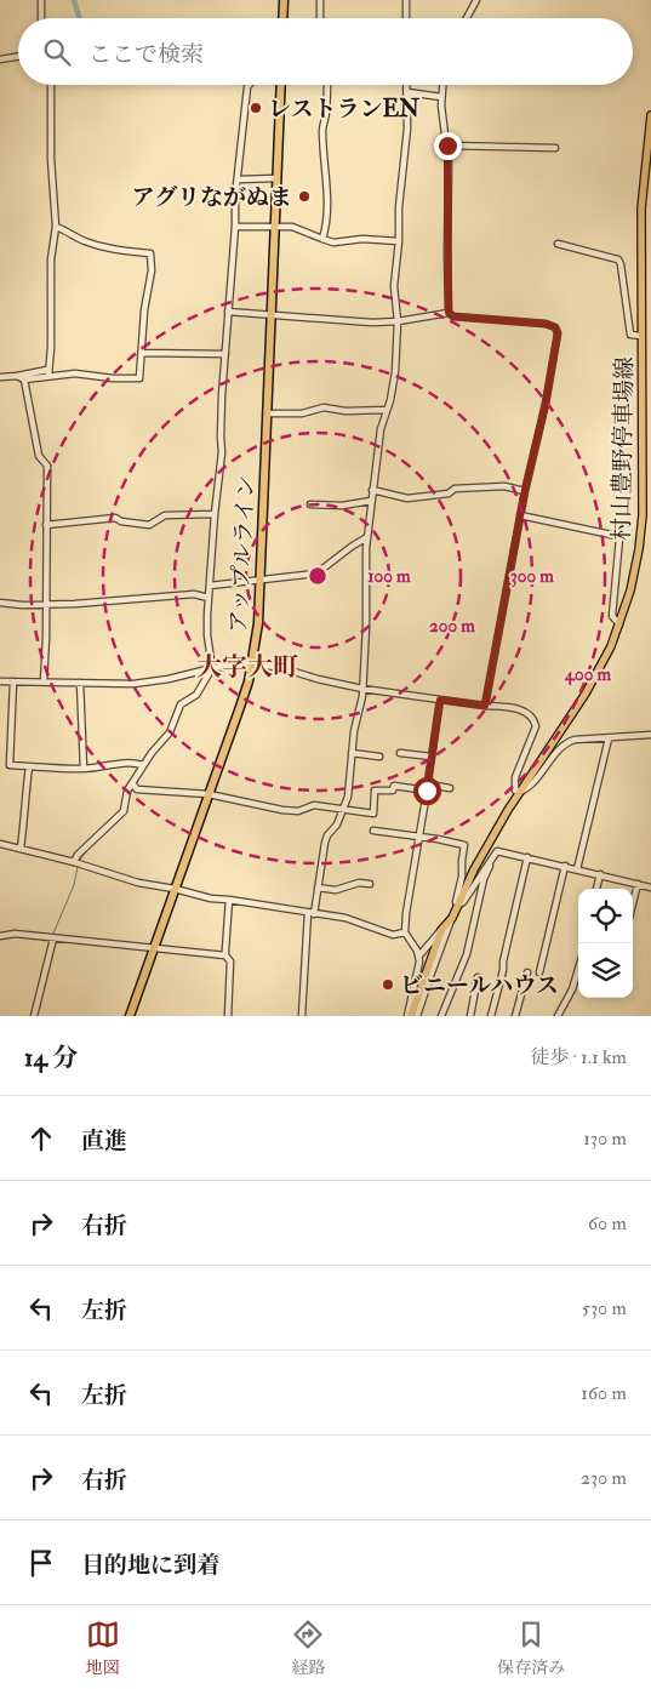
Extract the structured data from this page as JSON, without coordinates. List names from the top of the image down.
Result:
{
  "streets": {
    "highway": ["アップルライン"],
    "main road": ["村山豊野停車場線"]
  },
  "districts": ["大字大町"],
  "places": ["レストランEN", "アグリながぬま", "ビニールハウス"],
  "page": {
    "search": "ここで検索",
    "heading": ["14 分", "徒歩 · 1.1 km"],
    "list": [
      ["直進", "130 m"],
      ["右折", "60 m"],
      ["左折", "530 m"],
      ["左折", "160 m"],
      ["右折", "230 m"],
      "目的地に到着"
    ],
    "nav": ["地図", "経路", "保存済み"]
  },
  "rings": [
    "100 m",
    "300 m",
    "200 m",
    "400 m"
  ]
}
